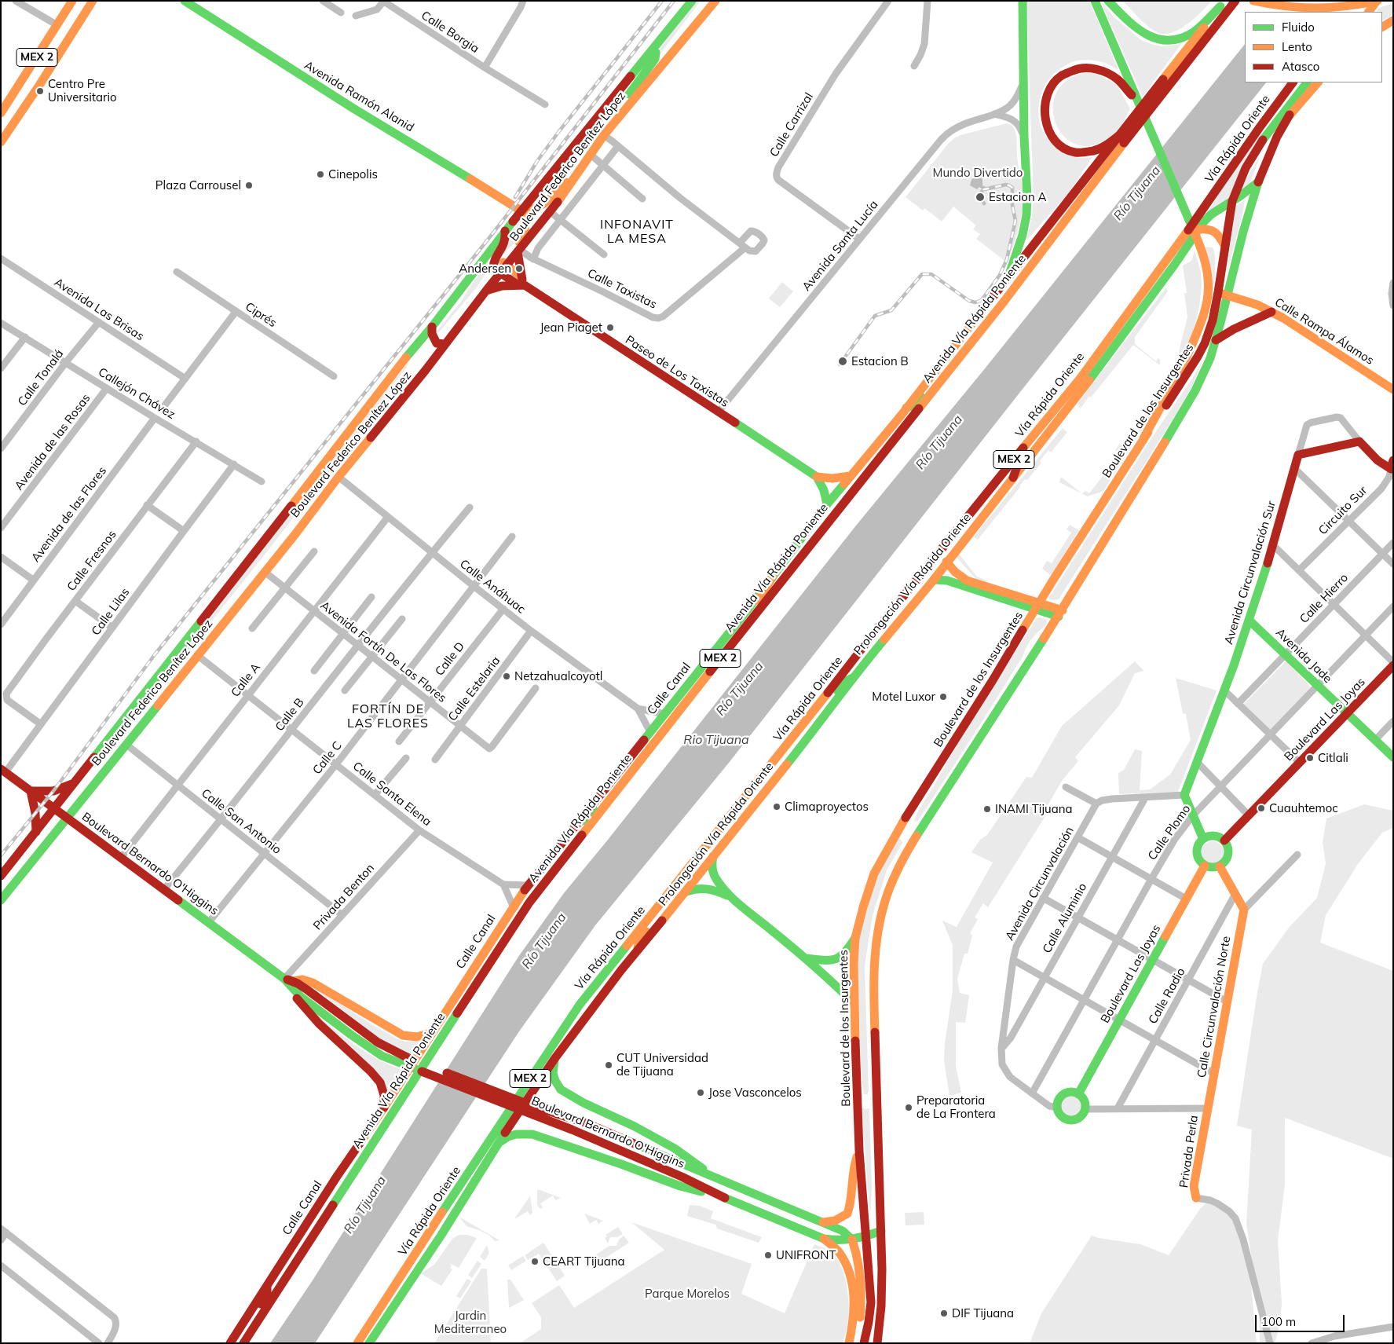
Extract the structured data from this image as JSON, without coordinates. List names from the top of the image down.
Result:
{
  "streets": {
    "main road": [
      "MEX 2",
      "Avenida Ramón Alanid",
      "Vía Rápida Oriente",
      "Boulevard Federico Benítez López",
      "Avenida Vía Rápida Poniente",
      "Calle Rampa Álamos",
      "Paseo de Los Taxistas",
      "Boulevard de los Insurgentes",
      "Avenida Circunvalación Sur",
      "Prolongación Vía Rápida Oriente",
      "Avenida Jade",
      "Calle Canal",
      "Boulevard Las Joyas",
      "Boulevard Bernardo O'Higgins",
      "Calle Circunvalación Norte",
      "Privada Perla"
    ],
    "street": [
      "Calle Borgia",
      "Calle Carrizal",
      "Avenida Santa Lucía",
      "Calle Taxistas",
      "Avenida Las Brisas",
      "Ciprés",
      "Calle Tonalá",
      "Callejón Chávez",
      "Avenida de las Rosas",
      "Circuito Sur",
      "Avenida de las Flores",
      "Calle Fresnos",
      "Calle Anáhuac",
      "Calle Hierro",
      "Calle Lilas",
      "Avenida Fortín De Las Flores",
      "Calle D",
      "Calle A",
      "Calle Estelaria",
      "Calle B",
      "Calle C",
      "Calle Santa Elena",
      "Calle San Antonio",
      "Calle Plomo",
      "Avenida Circunvalación",
      "Privada Benton",
      "Calle Aluminio",
      "Calle Radio"
    ]
  },
  "crossings": [
    ["Avenida Ramón Alanid", "Boulevard Federico Benítez López"],
    ["Calle Carrizal", "Avenida Santa Lucía"],
    ["Boulevard Federico Benítez López", "Calle Taxistas"],
    ["Boulevard Federico Benítez López", "Calle Anáhuac"],
    ["Boulevard Federico Benítez López", "Avenida Fortín De Las Flores"],
    ["Boulevard Federico Benítez López", "Calle Santa Elena"],
    ["Boulevard Federico Benítez López", "Calle San Antonio"],
    ["Boulevard Federico Benítez López", "Boulevard Bernardo O'Higgins"],
    ["Avenida Santa Lucía", "Paseo de Los Taxistas"],
    ["Avenida Las Brisas", "Calle Tonalá"],
    ["Avenida Vía Rápida Poniente", "Paseo de Los Taxistas"],
    ["Avenida Vía Rápida Poniente", "Calle Canal"],
    ["Calle Rampa Álamos", "Boulevard de los Insurgentes"],
    ["Calle Tonalá", "Callejón Chávez"],
    ["Callejón Chávez", "Avenida de las Rosas"],
    ["Callejón Chávez", "Avenida de las Flores"],
    ["Callejón Chávez", "Calle Fresnos"],
    ["Callejón Chávez", "Calle Lilas"],
    ["Boulevard de los Insurgentes", "Prolongación Vía Rápida Oriente"],
    ["Boulevard de los Insurgentes", "Boulevard Bernardo O'Higgins"],
    ["Calle Fresnos", "Calle Lilas"],
    ["Avenida Circunvalación Sur", "Avenida Jade"],
    ["Calle Anáhuac", "Calle D"],
    ["Calle Anáhuac", "Calle A"],
    ["Calle Anáhuac", "Calle Estelaria"],
    ["Calle Anáhuac", "Calle Canal"],
    ["Calle Anáhuac", "Calle B"],
    ["Calle Anáhuac", "Calle C"],
    ["Calle Hierro", "Avenida Jade"],
    ["Calle Lilas", "Boulevard Bernardo O'Higgins"],
    ["Avenida Fortín De Las Flores", "Calle D"],
    ["Avenida Fortín De Las Flores", "Calle A"],
    ["Avenida Fortín De Las Flores", "Calle Estelaria"],
    ["Avenida Fortín De Las Flores", "Calle B"],
    ["Avenida Fortín De Las Flores", "Calle C"],
    ["Avenida Jade", "Boulevard Las Joyas"],
    ["Avenida Jade", "Calle Plomo"],
    ["Calle A", "Calle Santa Elena"],
    ["Calle A", "Calle San Antonio"],
    ["Calle A", "Boulevard Bernardo O'Higgins"],
    ["Calle B", "Calle Santa Elena"],
    ["Calle B", "Calle San Antonio"],
    ["Calle B", "Boulevard Bernardo O'Higgins"],
    ["Boulevard Las Joyas", "Avenida Circunvalación"],
    ["Calle C", "Calle Santa Elena"],
    ["Calle C", "Calle San Antonio"],
    ["Calle C", "Boulevard Bernardo O'Higgins"],
    ["Calle Santa Elena", "Privada Benton"],
    ["Calle San Antonio", "Privada Benton"],
    ["Calle Plomo", "Avenida Circunvalación"],
    ["Boulevard Bernardo O'Higgins", "Privada Benton"],
    ["Avenida Circunvalación", "Calle Aluminio"],
    ["Calle Circunvalación Norte", "Privada Perla"]
  ],
  "districts": ["INFONAVIT LA MESA", "FORTÍN DE LAS FLORES"],
  "water": ["Río Tijuana", "Rio Tijuana"],
  "parks": ["Mundo Divertido", "Parque Morelos", "Jardin Mediterraneo"],
  "places": [
    "Centro Pre Universitario",
    "Cinepolis",
    "Plaza Carrousel",
    "Estacion A",
    "Andersen",
    "Jean Piaget",
    "Estacion B",
    "Netzahualcoyotl",
    "Motel Luxor",
    "Citlali",
    "Climaproyectos",
    "Cuauhtemoc",
    "INAMI Tijuana",
    "CUT Universidad de Tijuana",
    "Jose Vasconcelos",
    "Preparatoria de La Frontera",
    "UNIFRONT",
    "CEART Tijuana",
    "DIF Tijuana"
  ],
  "legend": ["Fluido", "Lento", "Atasco"],
  "scale_bar": "100 m"
}
